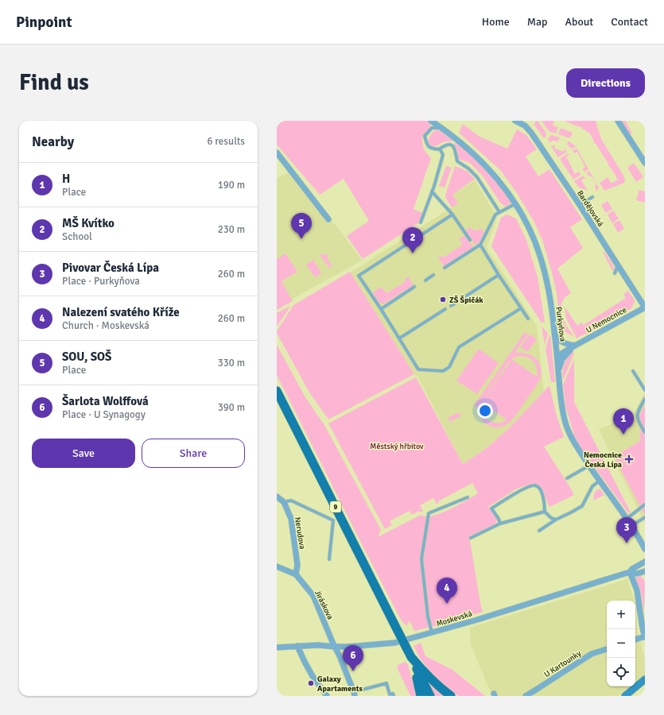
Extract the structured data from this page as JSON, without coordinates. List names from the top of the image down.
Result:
{
  "streets": {
    "main road": ["9"],
    "street": [
      "Bardějovská",
      "U Nemocnice",
      "Purkyňova",
      "Nerudova",
      "Jiráskova",
      "Moskevská",
      "U Kartounky"
    ]
  },
  "crossings": [
    ["Bardějovská", "U Nemocnice"],
    ["U Nemocnice", "Purkyňova"],
    ["Nerudova", "Jiráskova"],
    ["Jiráskova", "Moskevská"]
  ],
  "parks": ["Městský hřbitov"],
  "places": {
    "other": ["ZŠ Špičák", "Galaxy Apartaments"],
    "health": ["Nemocnice Česká Lípa"]
  },
  "page": {
    "header": "Pinpoint",
    "nav": [
      "Home",
      "Map",
      "About",
      "Contact"
    ],
    "buttons": [
      "Directions",
      ["Save", "Share"]
    ],
    "title": "Find us",
    "heading": ["Nearby", "6 results"],
    "list": [
      {
        "mark": "1",
        "name": "H",
        "note": "Place",
        "value": "190 m"
      },
      {
        "mark": "2",
        "name": "MŠ Kvítko",
        "note": "School",
        "value": "230 m"
      },
      {
        "mark": "3",
        "name": "Pivovar Česká Lípa",
        "note": "Place · Purkyňova",
        "value": "260 m"
      },
      {
        "mark": "4",
        "name": "Nalezení svatého Kříže",
        "note": "Church · Moskevská",
        "value": "260 m"
      },
      {
        "mark": "5",
        "name": "SOU, SOŠ",
        "note": "Place",
        "value": "330 m"
      },
      {
        "mark": "6",
        "name": "Šarlota Wolffová",
        "note": "Place · U Synagogy",
        "value": "390 m"
      }
    ],
    "pins": [
      "5",
      "2",
      "1",
      "3",
      "4",
      "6"
    ],
    "map_buttons": ["+", "−"]
  }
}
